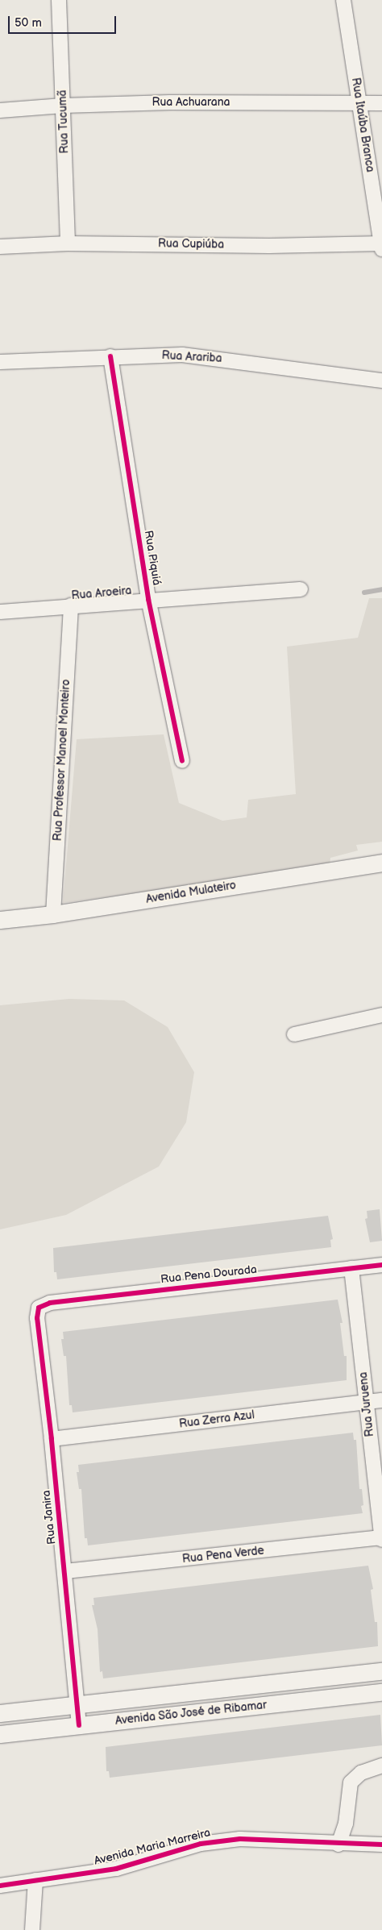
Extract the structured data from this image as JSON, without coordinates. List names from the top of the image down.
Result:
{
  "streets": {
    "street": [
      "Rua Achuarana",
      "Rua Tucumã",
      "Rua Itaúba Branca",
      "Rua Cupiúba",
      "Rua Arariba",
      "Rua Piquiá",
      "Rua Aroeira",
      "Rua Professor Manoel Monteiro",
      "Avenida Mulateiro",
      "Rua Pena Dourada",
      "Rua Juruena",
      "Rua Zerra Azul",
      "Rua Janira",
      "Rua Pena Verde",
      "Avenida São José de Ribamar",
      "Avenida Maria Marreira"
    ]
  },
  "crossings": [
    ["Rua Achuarana", "Rua Tucumã"],
    ["Rua Achuarana", "Rua Itaúba Branca"],
    ["Rua Tucumã", "Rua Cupiúba"],
    ["Rua Itaúba Branca", "Rua Cupiúba"],
    ["Rua Arariba", "Rua Piquiá"],
    ["Rua Piquiá", "Rua Aroeira"],
    ["Rua Aroeira", "Rua Professor Manoel Monteiro"],
    ["Rua Professor Manoel Monteiro", "Avenida Mulateiro"],
    ["Rua Pena Dourada", "Rua Juruena"],
    ["Rua Pena Dourada", "Rua Janira"],
    ["Rua Juruena", "Rua Zerra Azul"],
    ["Rua Juruena", "Rua Pena Verde"],
    ["Rua Zerra Azul", "Rua Janira"],
    ["Rua Janira", "Rua Pena Verde"],
    ["Rua Janira", "Avenida São José de Ribamar"]
  ],
  "scale_bar": "50 m"
}
